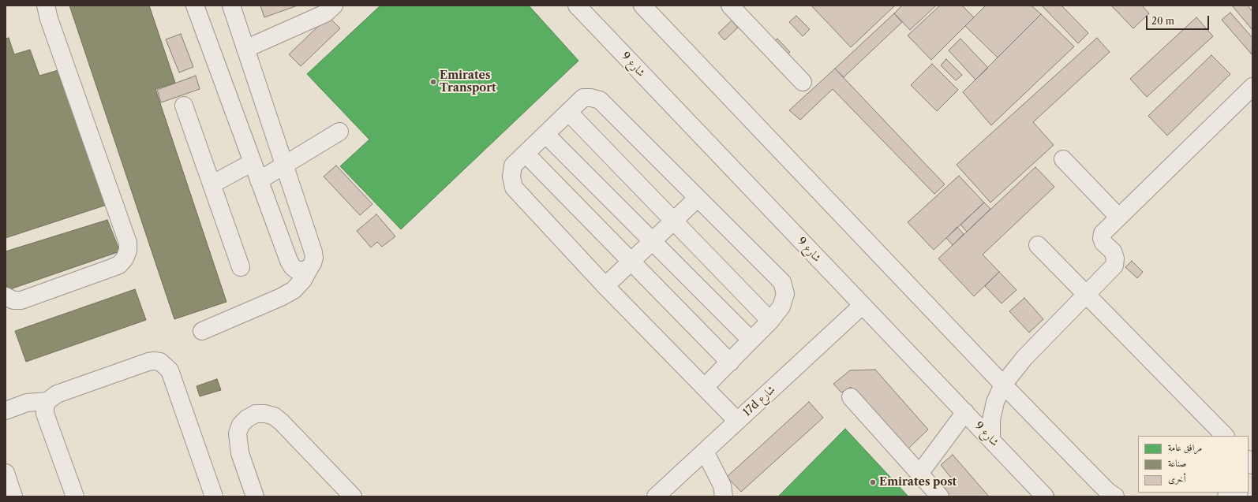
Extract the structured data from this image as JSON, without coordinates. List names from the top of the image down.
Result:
{
  "streets": {
    "street": ["شارع 9", "17d شارع"]
  },
  "crossings": [
    ["شارع 9", "17d شارع"]
  ],
  "places": ["Emirates Transport", "Emirates post"],
  "legend": ["مرافق عامة", "صناعة", "أخرى"],
  "scale_bar": "20 m"
}
